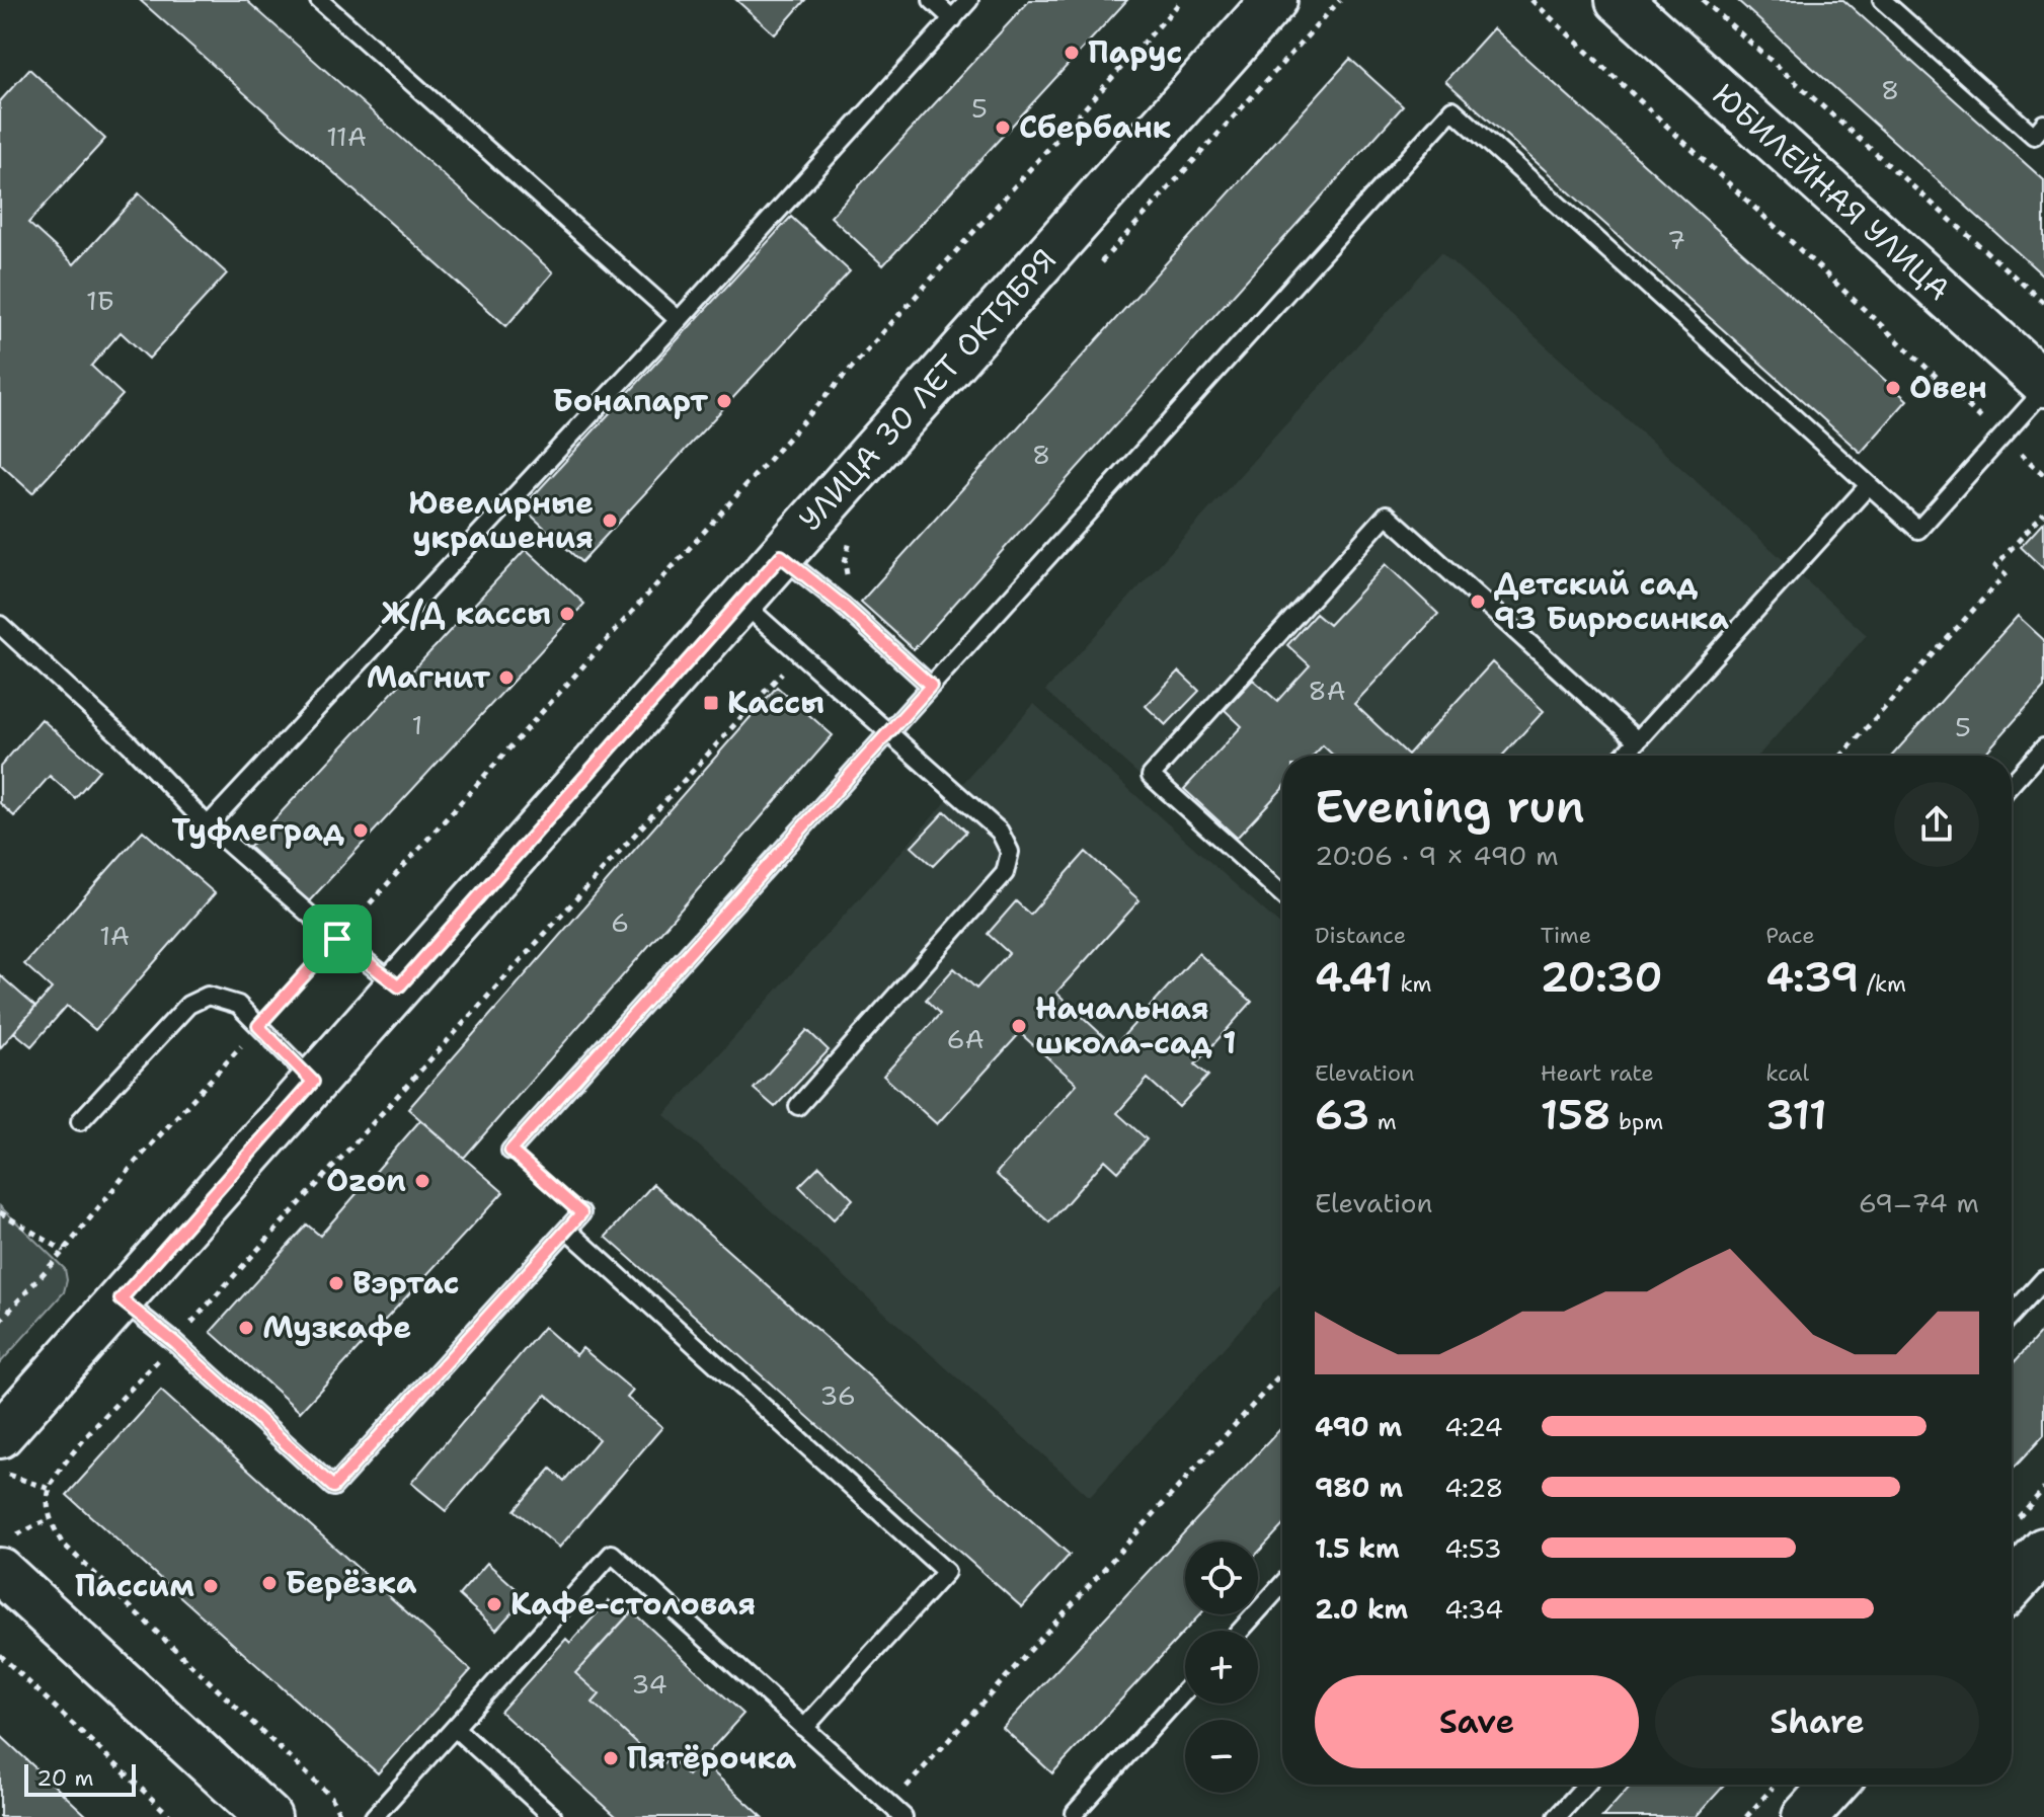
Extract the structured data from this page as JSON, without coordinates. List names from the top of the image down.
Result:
{
  "streets": {
    "street": ["ЮБИЛЕЙНАЯ УЛИЦА", "УЛИЦА 30 ЛЕТ ОКТЯБРЯ"]
  },
  "places": {
    "other": [
      "Парус",
      "Сбербанк",
      "Овен",
      "Бонапарт",
      "Ювелирные украшения",
      "Детский сад 93 Бирюсинка",
      "Ж/Д кассы",
      "Магнит",
      "Туфлеград",
      "Начальная школа-сад 1",
      "Ozon",
      "Вэртас",
      "Музкафе",
      "Берёзка",
      "Пассим",
      "Кафе-столовая",
      "Пятёрочка"
    ],
    "transit": ["Кассы"]
  },
  "house_numbers": [
    "8",
    "5",
    "11А",
    "7",
    "1Б",
    "8",
    "8А",
    "1",
    "5",
    "6",
    "1А",
    "6А",
    "36",
    "34"
  ],
  "scale_bar": "20 m",
  "page": {
    "heading": ["Evening run", "20:06 · 9 × 490 m"],
    "stats": [
      ["Distance", "4.41 km"],
      ["Time", "20:30"],
      ["Pace", "4:39 /km"],
      ["Elevation", "63 m"],
      ["Heart rate", "158 bpm"],
      ["kcal", "311"]
    ],
    "chart": ["Elevation", "69–74 m"],
    "list": [
      {
        "name": "490 m",
        "note": "4:24"
      },
      {
        "name": "980 m",
        "note": "4:28"
      },
      {
        "name": "1.5 km",
        "note": "4:53"
      },
      {
        "name": "2.0 km",
        "note": "4:34"
      }
    ],
    "map_buttons": ["+", "−"],
    "buttons": ["Save", "Share"],
    "scale": "20 m"
  }
}
